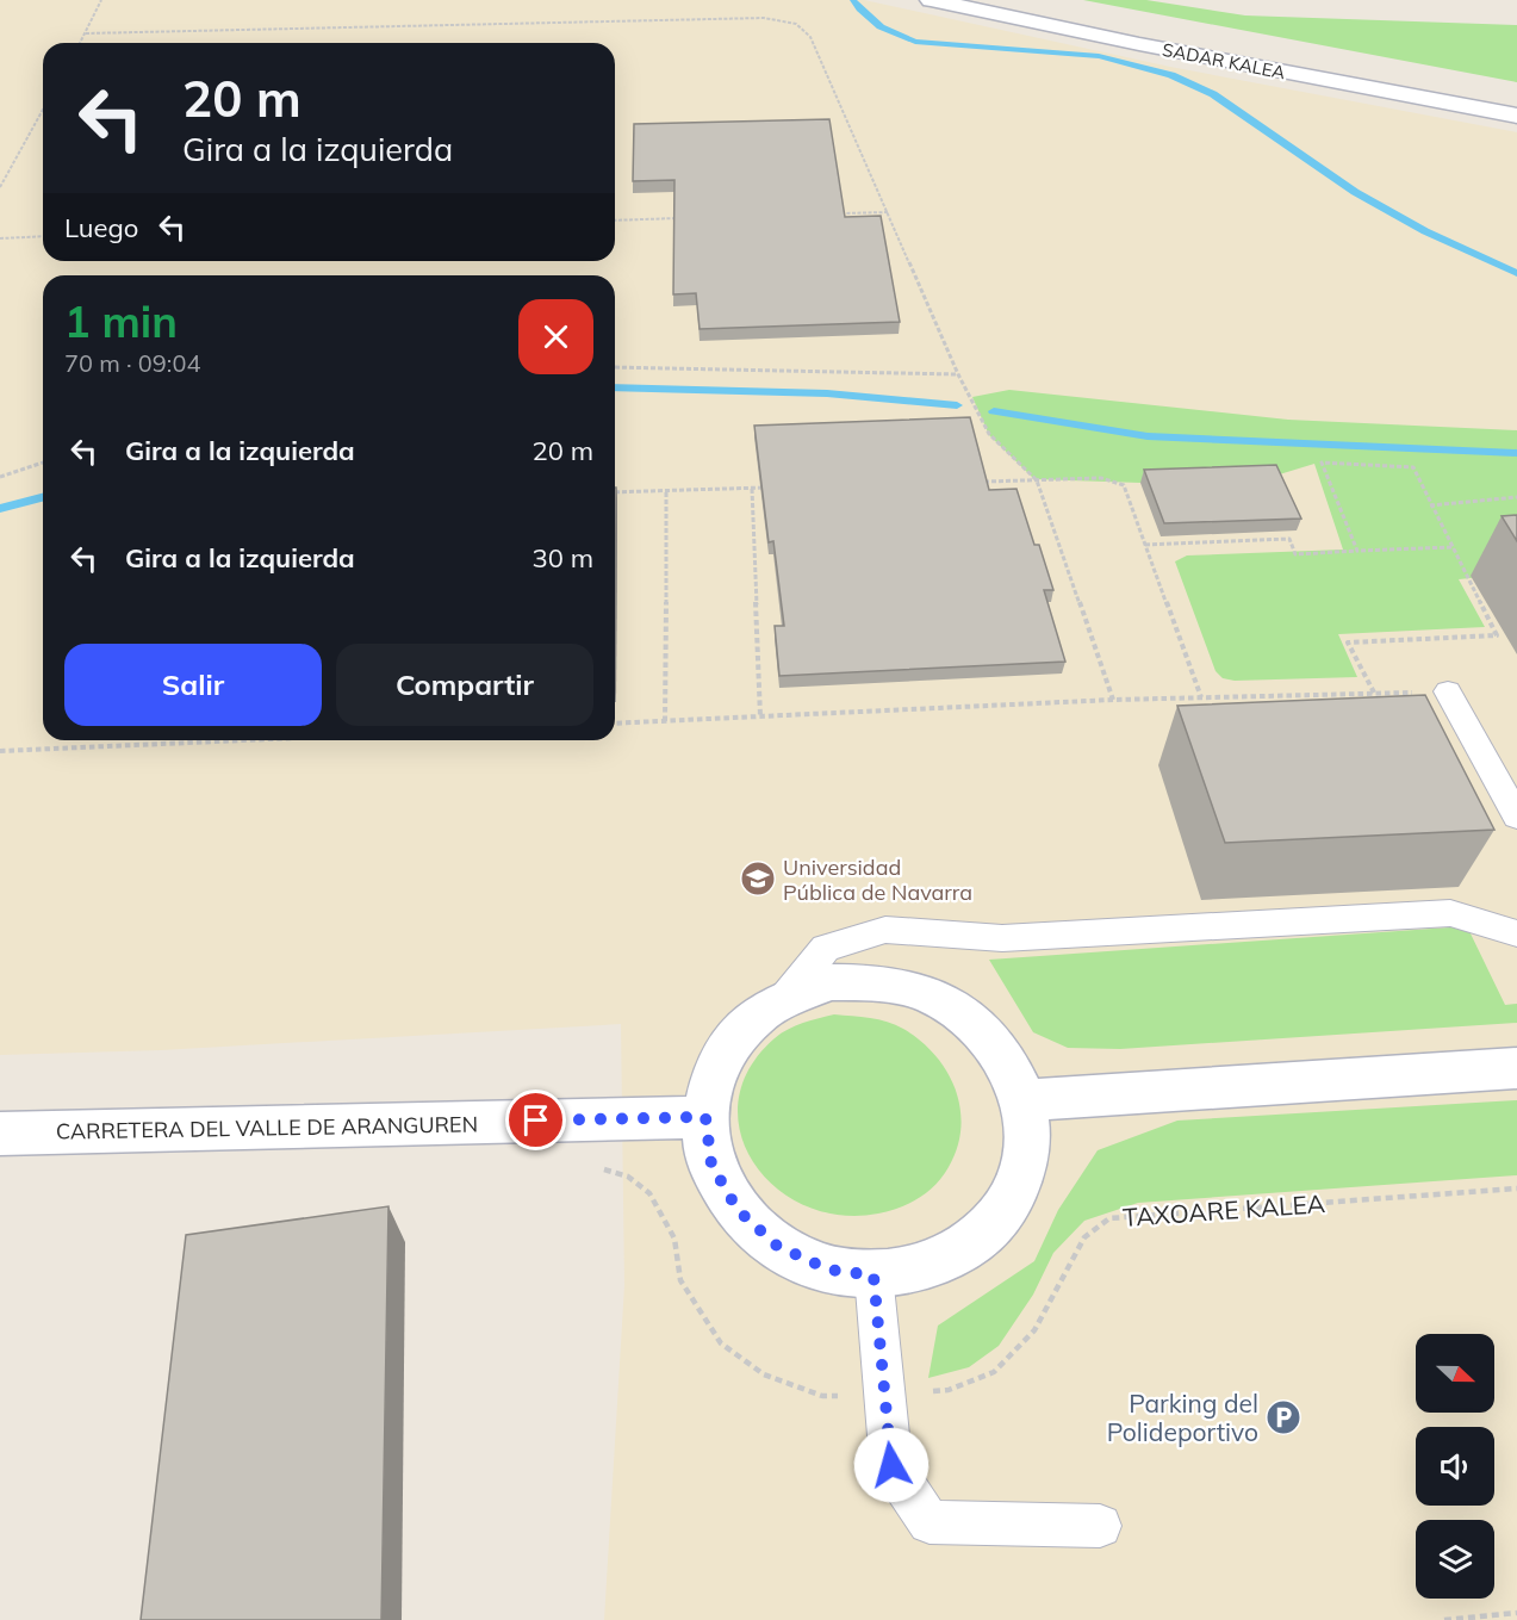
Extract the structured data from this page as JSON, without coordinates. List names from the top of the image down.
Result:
{
  "streets": {
    "street": ["SADAR KALEA", "CARRETERA DEL VALLE DE ARANGUREN"],
    "path": ["TAXOARE KALEA"]
  },
  "places": {
    "school or university": ["Universidad Pública de Navarra"],
    "parking": ["Parking del Polideportivo"]
  },
  "north": "right",
  "page": {
    "turn": ["20 m", "Gira a la izquierda"],
    "then": "Luego",
    "heading": ["1 min", "70 m · 09:04"],
    "list": [
      {
        "name": "Gira a la izquierda",
        "value": "20 m"
      },
      {
        "name": "Gira a la izquierda",
        "value": "30 m"
      }
    ],
    "buttons": ["Salir", "Compartir"]
  }
}
